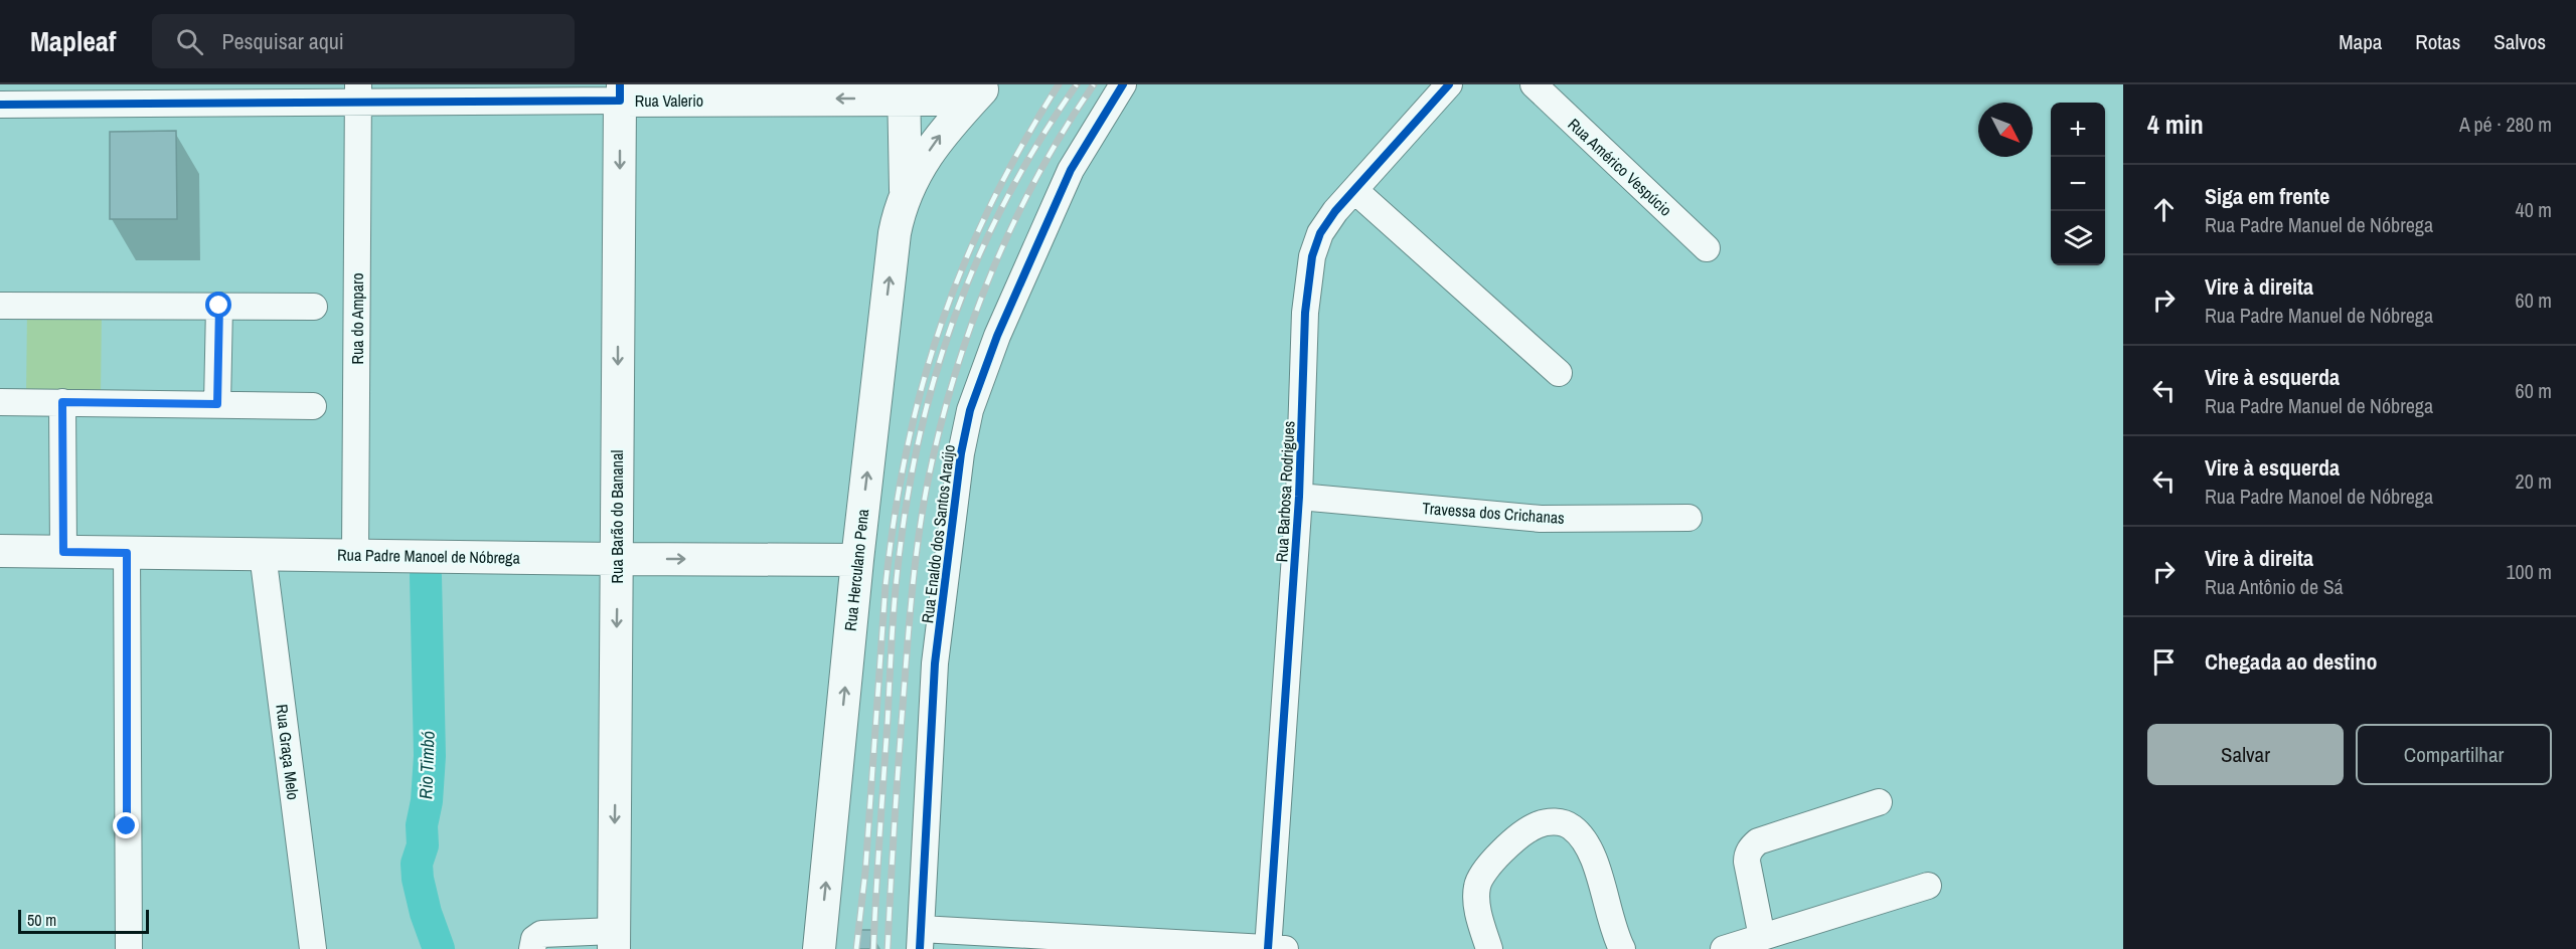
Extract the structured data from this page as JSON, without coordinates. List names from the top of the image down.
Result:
{
  "streets": {
    "main road": [
      "Rua Valerio",
      "Rua Barão do Bananal",
      "Rua Padre Manoel de Nóbrega",
      "Rua Herculano Pena"
    ],
    "street": [
      "Rua Américo Vespúcio",
      "Rua do Amparo",
      "Rua Barbosa Rodrigues",
      "Travessa dos Crichanas",
      "Rua Enaldo dos Santos Araújo",
      "Rua Graça Melo"
    ]
  },
  "crossings": [
    ["Rua Valerio", "Rua do Amparo"],
    ["Rua Valerio", "Rua Barão do Bananal"],
    ["Rua do Amparo", "Rua Padre Manoel de Nóbrega"],
    ["Rua Barbosa Rodrigues", "Travessa dos Crichanas"],
    ["Rua Barão do Bananal", "Rua Padre Manoel de Nóbrega"],
    ["Rua Padre Manoel de Nóbrega", "Rua Herculano Pena"],
    ["Rua Padre Manoel de Nóbrega", "Rua Graça Melo"]
  ],
  "one_way": ["Rua Barão do Bananal", "Rua Herculano Pena"],
  "water": ["Rio Timbó"],
  "scale_bar": "50 m",
  "north": "bottom right",
  "page": {
    "header": "Mapleaf",
    "search": "Pesquisar aqui",
    "nav": ["Mapa", "Rotas", "Salvos"],
    "heading": ["4 min", "A pé · 280 m"],
    "map_buttons": ["+", "−"],
    "list": [
      ["Siga em frente", "Rua Padre Manuel de Nóbrega", "40 m"],
      ["Vire à direita", "Rua Padre Manuel de Nóbrega", "60 m"],
      ["Vire à esquerda", "Rua Padre Manuel de Nóbrega", "60 m"],
      ["Vire à esquerda", "Rua Padre Manoel de Nóbrega", "20 m"],
      ["Vire à direita", "Rua Antônio de Sá", "100 m"],
      "Chegada ao destino"
    ],
    "buttons": ["Salvar", "Compartilhar"],
    "scale": "50 m"
  }
}
